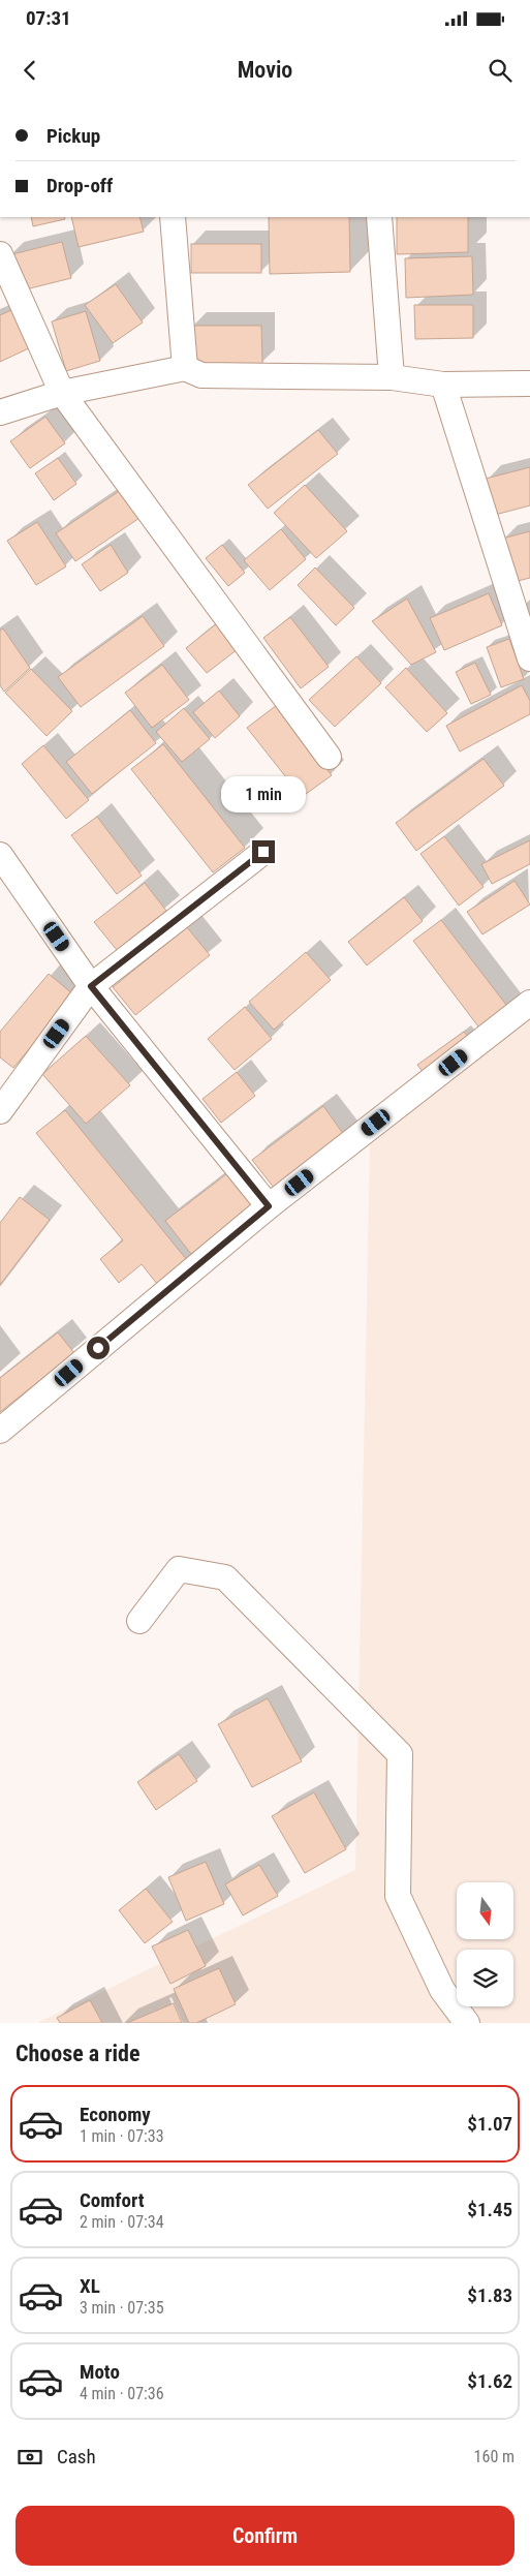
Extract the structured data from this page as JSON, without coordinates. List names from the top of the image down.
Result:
{
  "north": "bottom",
  "page": {
    "status": "07:31",
    "header": "Movio",
    "banner": ["Pickup", "Drop-off"],
    "bubble": "1 min",
    "heading": "Choose a ride",
    "list": [
      {
        "name": "Economy",
        "note": "1 min · 07:33",
        "value": "$1.07"
      },
      {
        "name": "Comfort",
        "note": "2 min · 07:34",
        "value": "$1.45"
      },
      {
        "name": "XL",
        "note": "3 min · 07:35",
        "value": "$1.83"
      },
      {
        "name": "Moto",
        "note": "4 min · 07:36",
        "value": "$1.62"
      }
    ],
    "pay": ["Cash", "160 m"],
    "buttons": "Confirm"
  }
}
